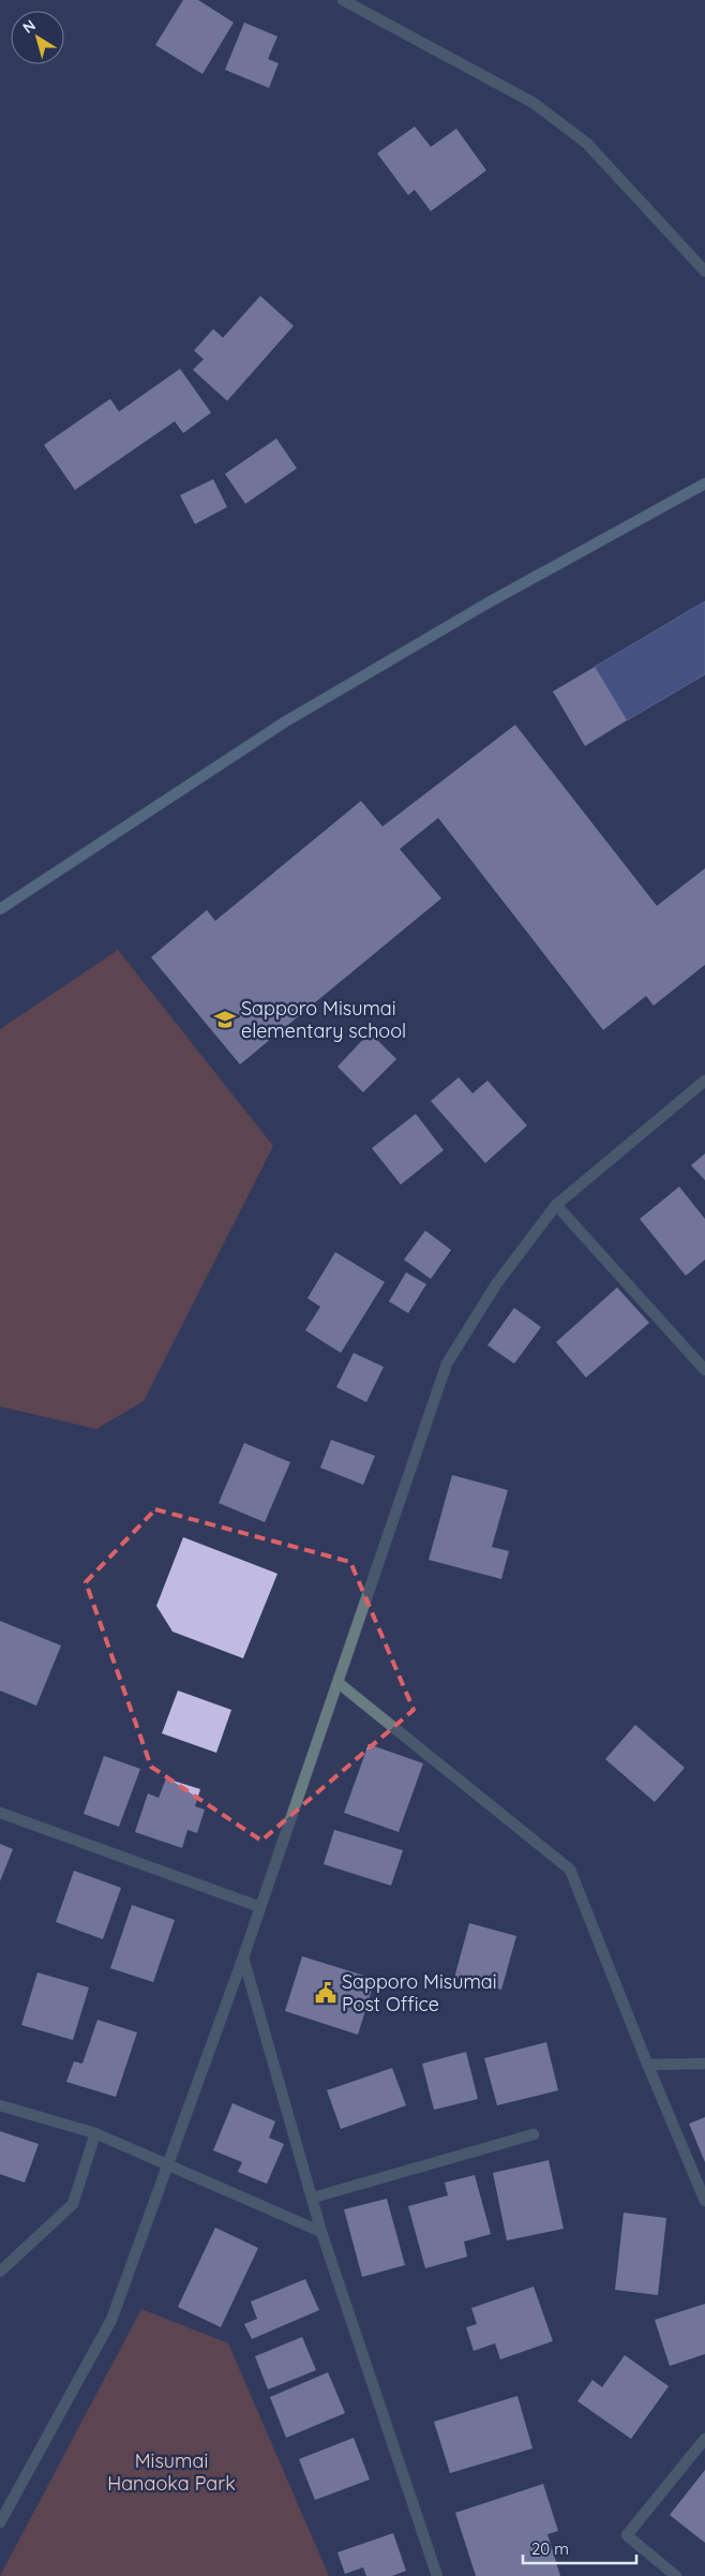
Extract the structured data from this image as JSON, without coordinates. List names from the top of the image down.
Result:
{
  "parks": ["Misumai Hanaoka Park"],
  "places": {
    "school or university": ["Sapporo Misumai elementary school"],
    "public building": ["Sapporo Misumai Post Office"]
  },
  "scale_bar": "20 m",
  "north": "top left"
}
